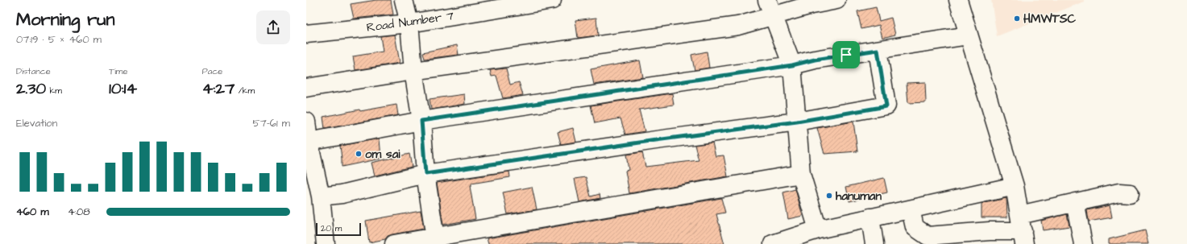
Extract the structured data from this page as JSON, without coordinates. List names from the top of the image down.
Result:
{
  "streets": {
    "street": ["Road Number 7"]
  },
  "places": ["HMWTSC", "om sai", "hanuman"],
  "scale_bar": "20 m",
  "page": {
    "heading": ["Morning run", "07:19 · 5 × 460 m"],
    "stats": [
      ["Distance", "2.30 km"],
      ["Time", "10:14"],
      ["Pace", "4:27 /km"]
    ],
    "chart": ["Elevation", "57–61 m"],
    "list": [
      {
        "name": "460 m",
        "note": "4:08"
      }
    ],
    "scale": "20 m"
  }
}
